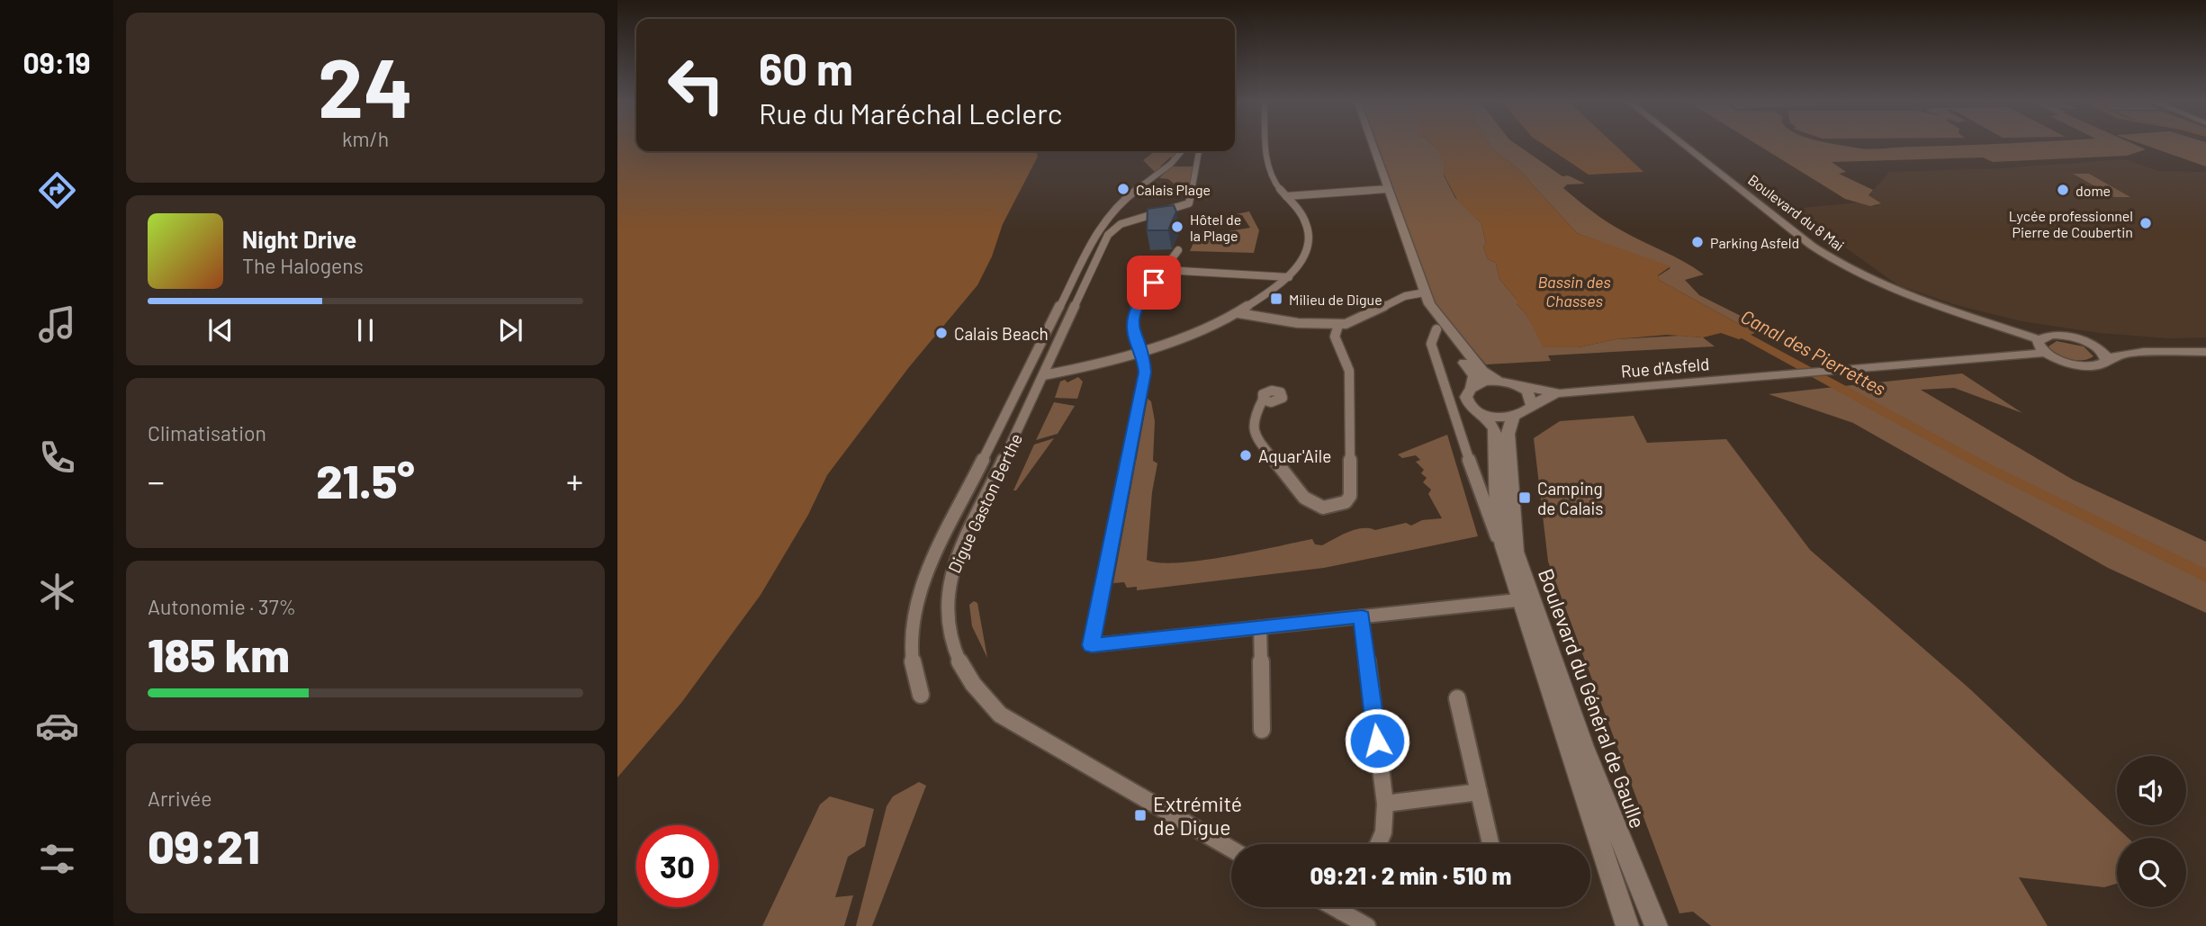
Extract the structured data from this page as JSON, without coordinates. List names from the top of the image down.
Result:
{
  "streets": {
    "street": [
      "Boulevard du 8 Mai",
      "Rue d'Asfeld",
      "Digue Gaston Berthe",
      "Boulevard du Général de Gaulle"
    ]
  },
  "water": ["Bassin des Chasses", "Canal des Pierrettes"],
  "places": {
    "other": [
      "Calais Plage",
      "dome",
      "Lycée professionnel Pierre de Coubertin",
      "Hôtel de la Plage",
      "Parking Asfeld",
      "Calais Beach",
      "Aquar'Aile"
    ],
    "transit": ["Milieu de Digue", "Camping de Calais", "Extrémité de Digue"]
  },
  "page": {
    "tabs": "09:19",
    "tile": [
      ["24", "km/h"],
      "Climatisation",
      ["Autonomie · 37%", "185 km"],
      ["Arrivée", "09:21"]
    ],
    "turn": ["60 m", "Rue du Maréchal Leclerc"],
    "song": ["Night Drive", "The Halogens"],
    "heat": ["−", "21.5°", "+"],
    "limit": "30",
    "trip": "09:21 · 2 min · 510 m"
  }
}
